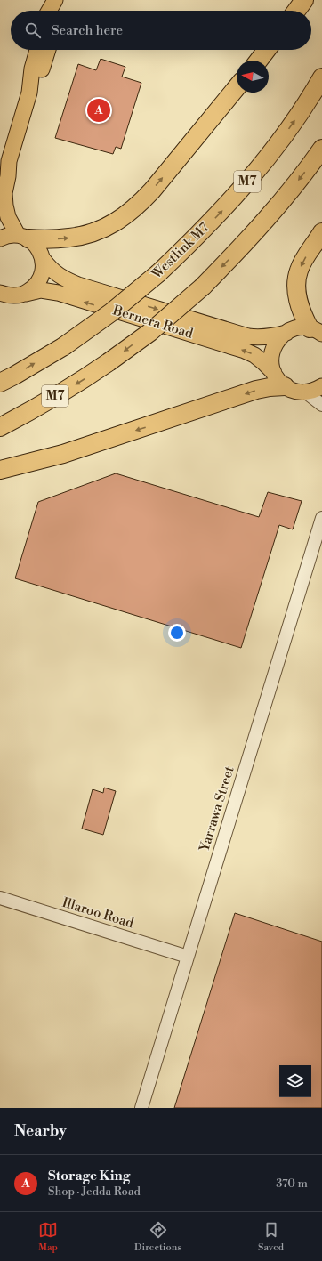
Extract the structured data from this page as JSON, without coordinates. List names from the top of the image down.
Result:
{
  "streets": {
    "highway": ["M7", "Westlink M7"],
    "main road": ["Bernera Road"],
    "street": ["Yarrawa Street", "Illaroo Road"]
  },
  "crossings": [
    ["Yarrawa Street", "Illaroo Road"]
  ],
  "north": "left",
  "page": {
    "search": "Search here",
    "pins": "A",
    "heading": "Nearby",
    "list": [
      {
        "mark": "A",
        "name": "Storage King",
        "note": "Shop · Jedda Road",
        "value": "370 m"
      }
    ],
    "nav": ["Map", "Directions", "Saved"]
  }
}
